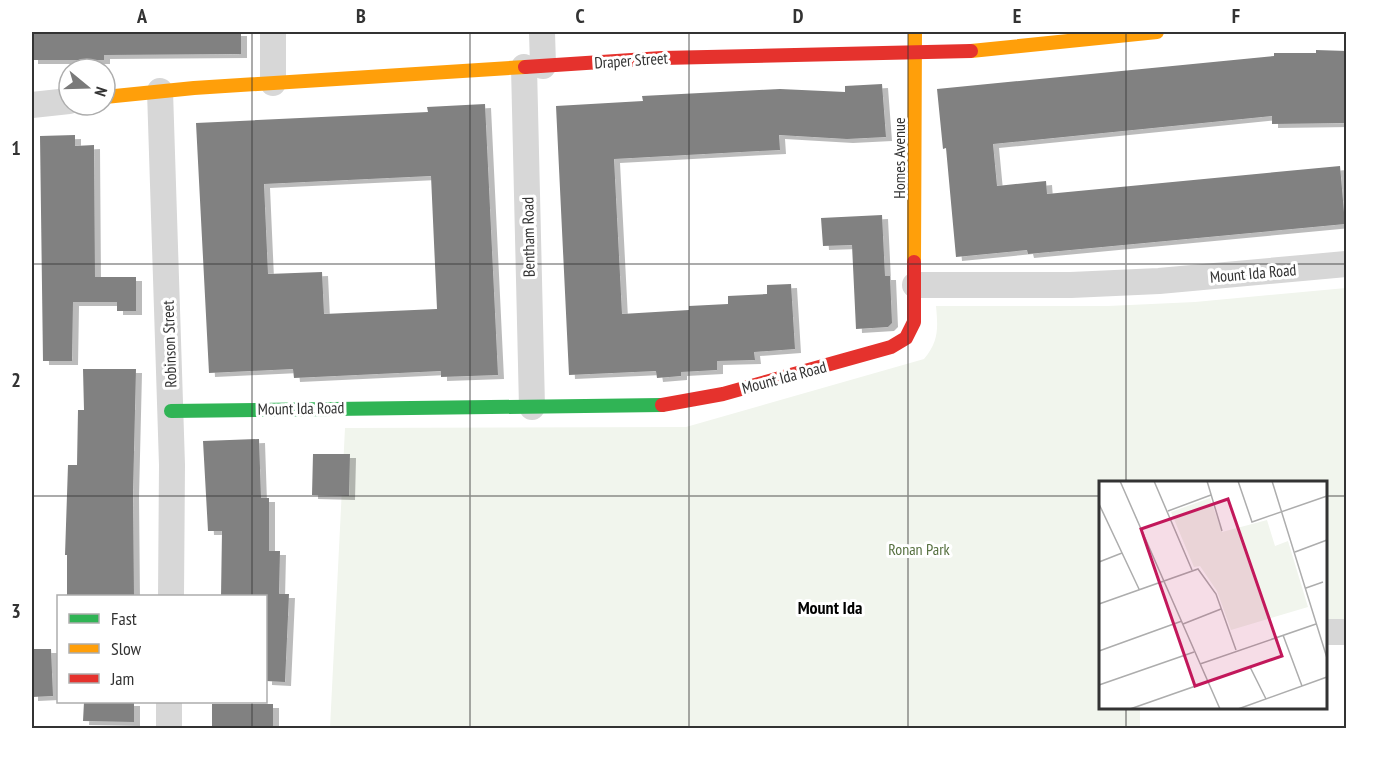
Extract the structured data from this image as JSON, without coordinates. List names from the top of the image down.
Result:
{
  "streets": {
    "street": [
      "Draper Street",
      "Homes Avenue",
      "Bentham Road",
      "Mount Ida Road",
      "Robinson Street"
    ]
  },
  "crossings": [
    ["Draper Street", "Homes Avenue"],
    ["Draper Street", "Bentham Road"],
    ["Draper Street", "Robinson Street"],
    ["Homes Avenue", "Mount Ida Road"],
    ["Bentham Road", "Mount Ida Road"],
    ["Mount Ida Road", "Robinson Street"]
  ],
  "districts": ["Mount Ida"],
  "parks": ["Ronan Park"],
  "legend": ["Fast", "Slow", "Jam"],
  "north": "right",
  "grid": {
    "columns": [
      "A",
      "B",
      "C",
      "D",
      "E",
      "F"
    ],
    "rows": ["1", "2", "3"]
  }
}
